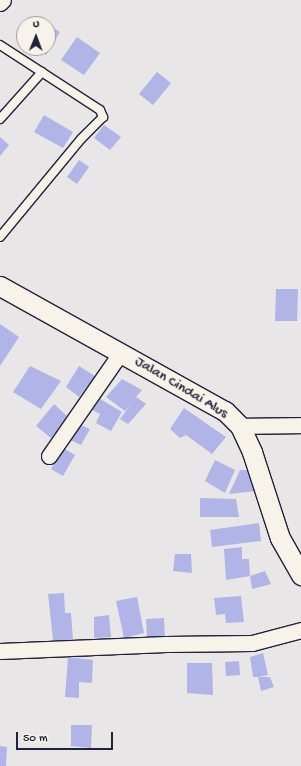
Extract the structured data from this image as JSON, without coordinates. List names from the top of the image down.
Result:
{
  "streets": {
    "street": ["Jalan Cindai Alus"]
  },
  "scale_bar": "50 m",
  "north": "top"
}
